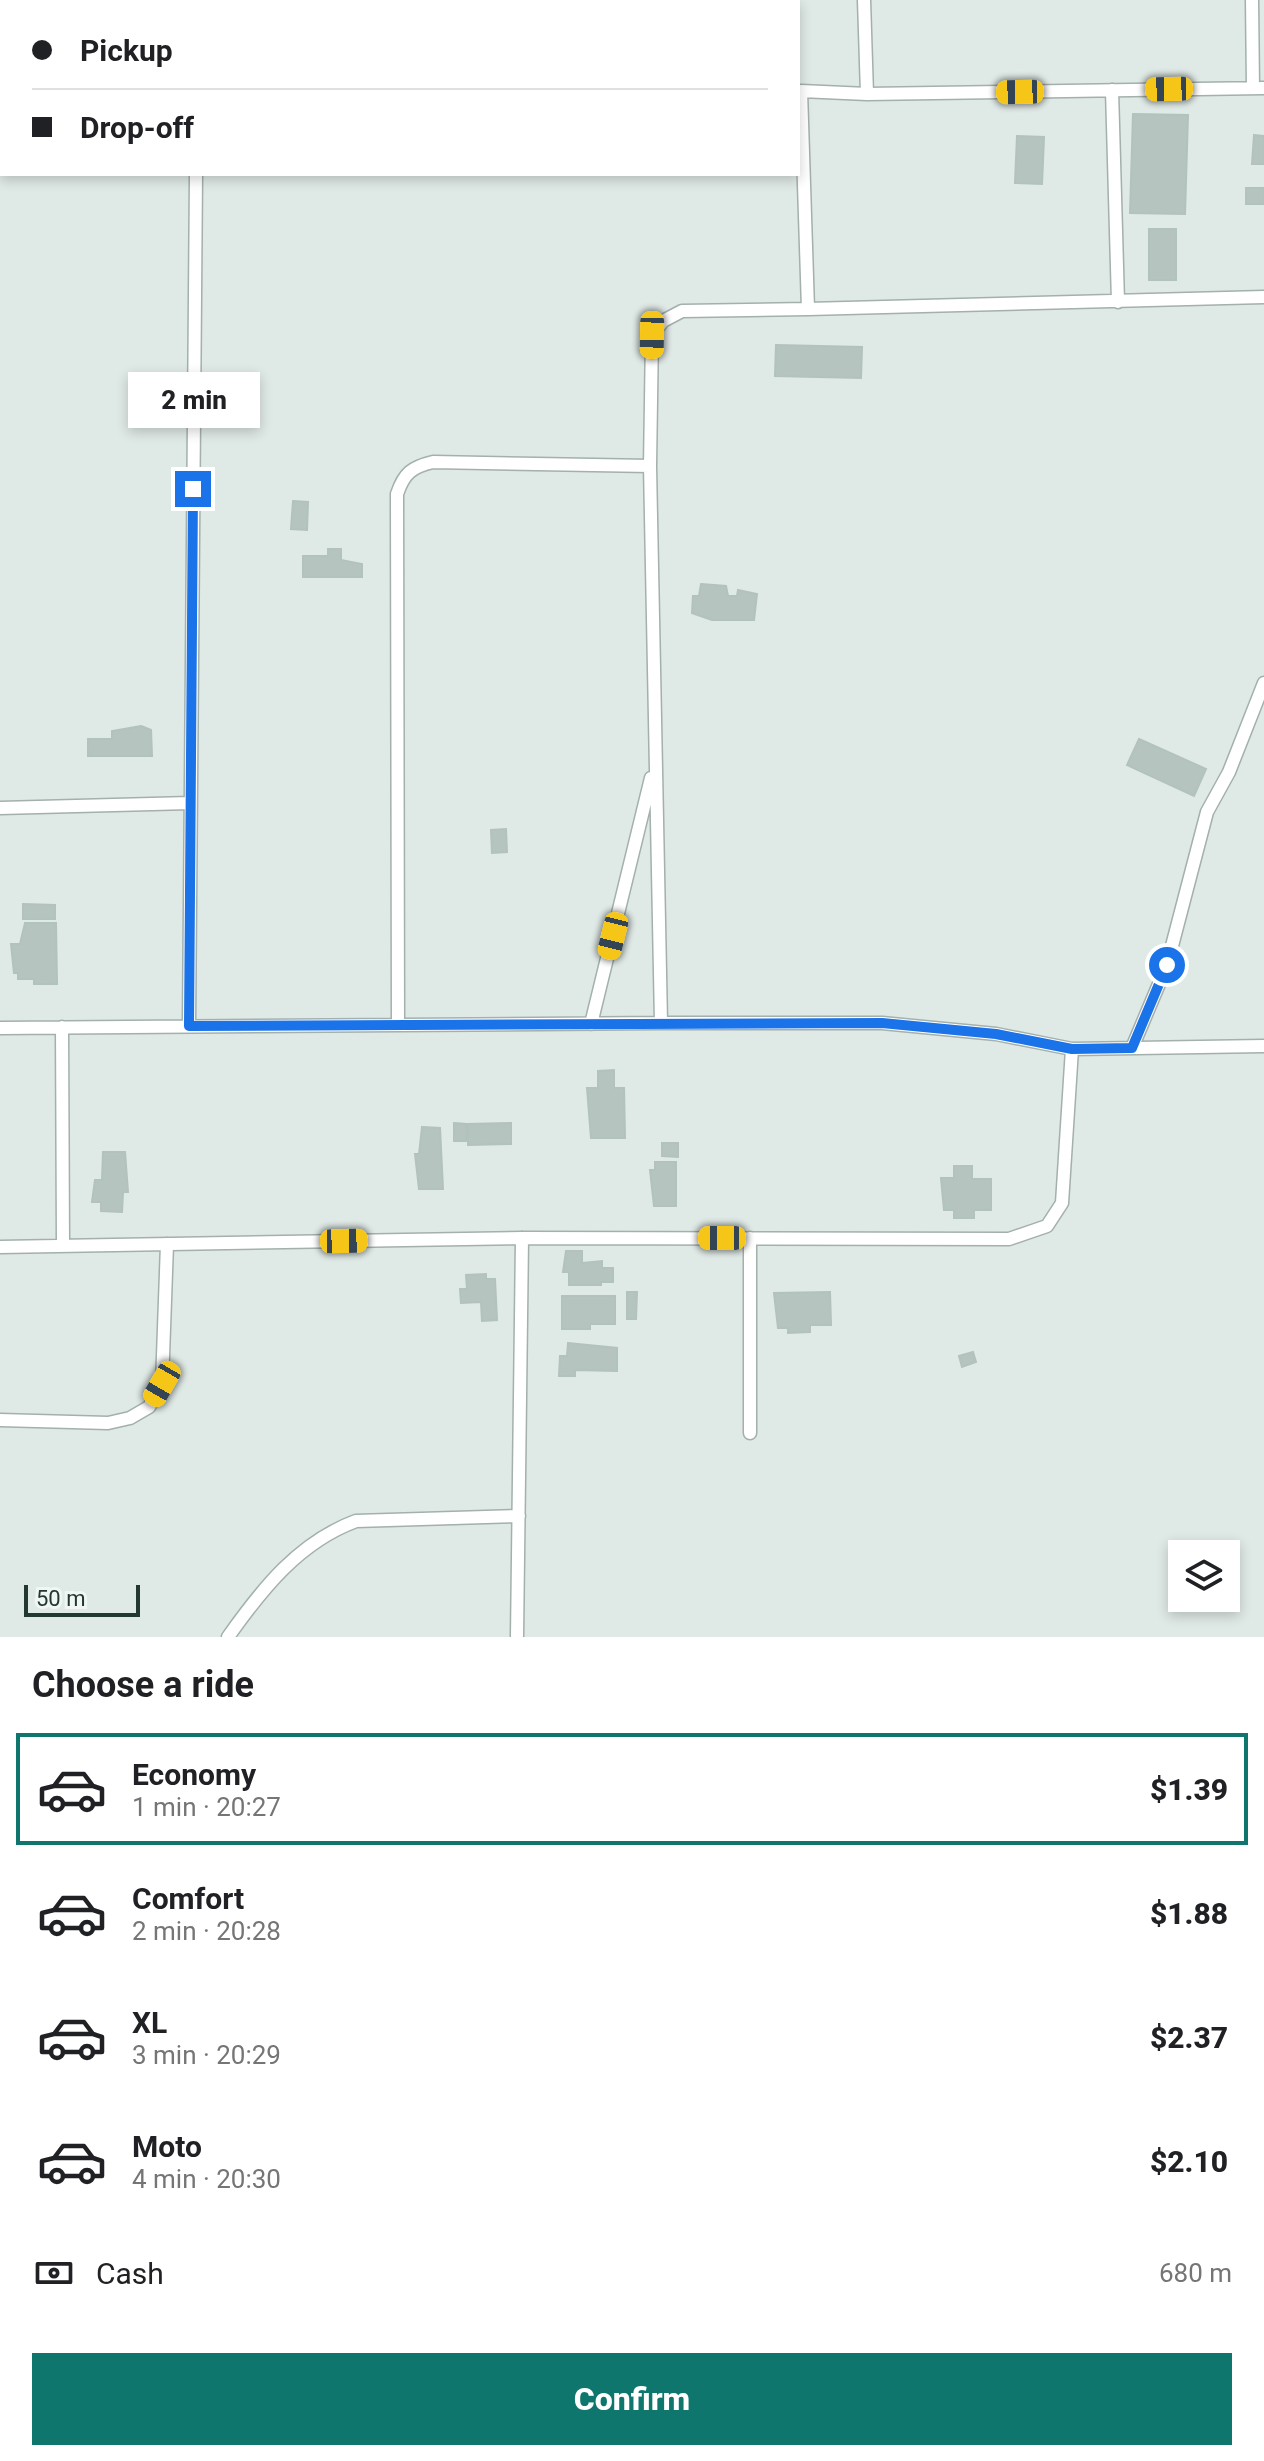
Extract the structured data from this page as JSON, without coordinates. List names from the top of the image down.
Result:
{
  "scale_bar": "50 m",
  "page": {
    "banner": ["Pickup", "Drop-off"],
    "bubble": "2 min",
    "scale": "50 m",
    "heading": "Choose a ride",
    "list": [
      {
        "name": "Economy",
        "note": "1 min · 20:27",
        "value": "$1.39"
      },
      {
        "name": "Comfort",
        "note": "2 min · 20:28",
        "value": "$1.88"
      },
      {
        "name": "XL",
        "note": "3 min · 20:29",
        "value": "$2.37"
      },
      {
        "name": "Moto",
        "note": "4 min · 20:30",
        "value": "$2.10"
      }
    ],
    "pay": ["Cash", "680 m"],
    "buttons": "Confirm"
  }
}
